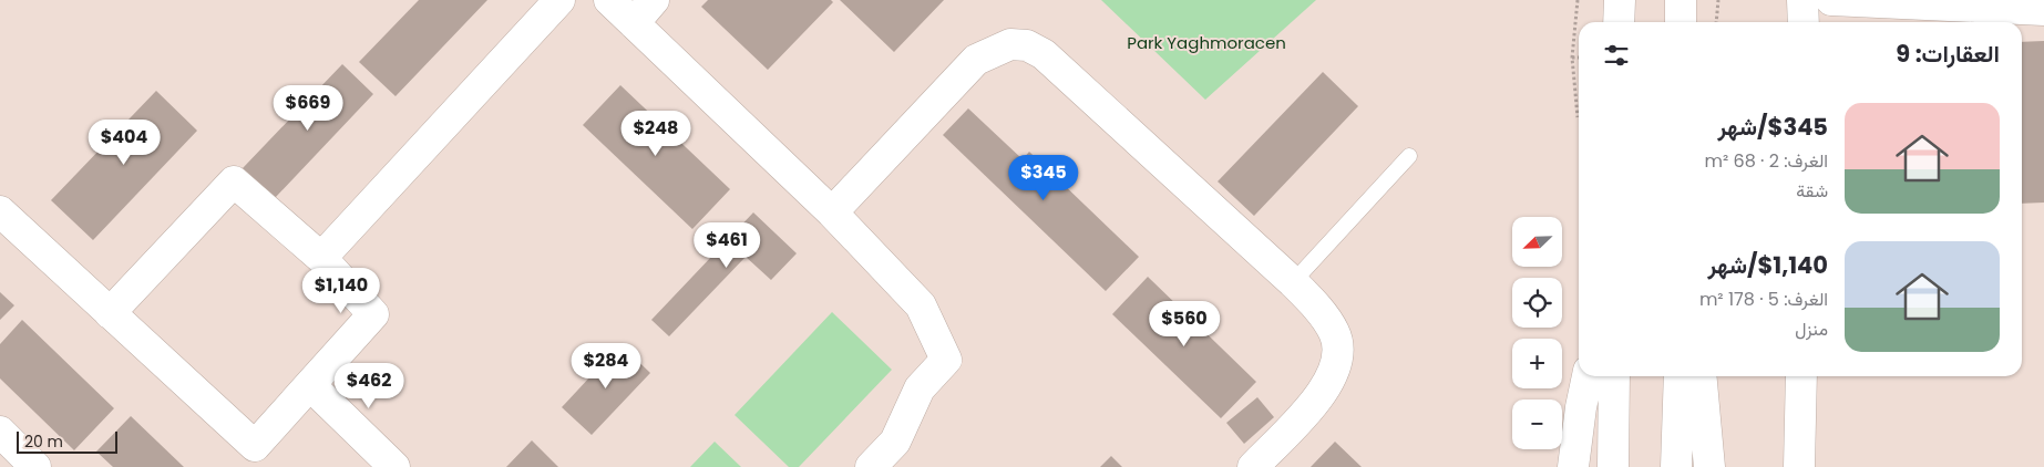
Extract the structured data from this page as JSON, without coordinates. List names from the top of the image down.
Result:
{
  "parks": ["Park Yaghmoracen"],
  "scale_bar": "20 m",
  "north": "bottom left",
  "page": {
    "heading": "العقارات: 9",
    "price": [
      "$669",
      "$248",
      "$404",
      "$345",
      "$461",
      "$1,140",
      "$560",
      "$284",
      "$462"
    ],
    "list": [
      {
        "name": "$345/شهر",
        "note": "الغرف: 2 · 68 m² · شقة"
      },
      {
        "name": "$1,140/شهر",
        "note": "الغرف: 5 · 178 m² · منزل"
      }
    ],
    "map_buttons": ["+", "−"],
    "scale": "20 m"
  }
}
